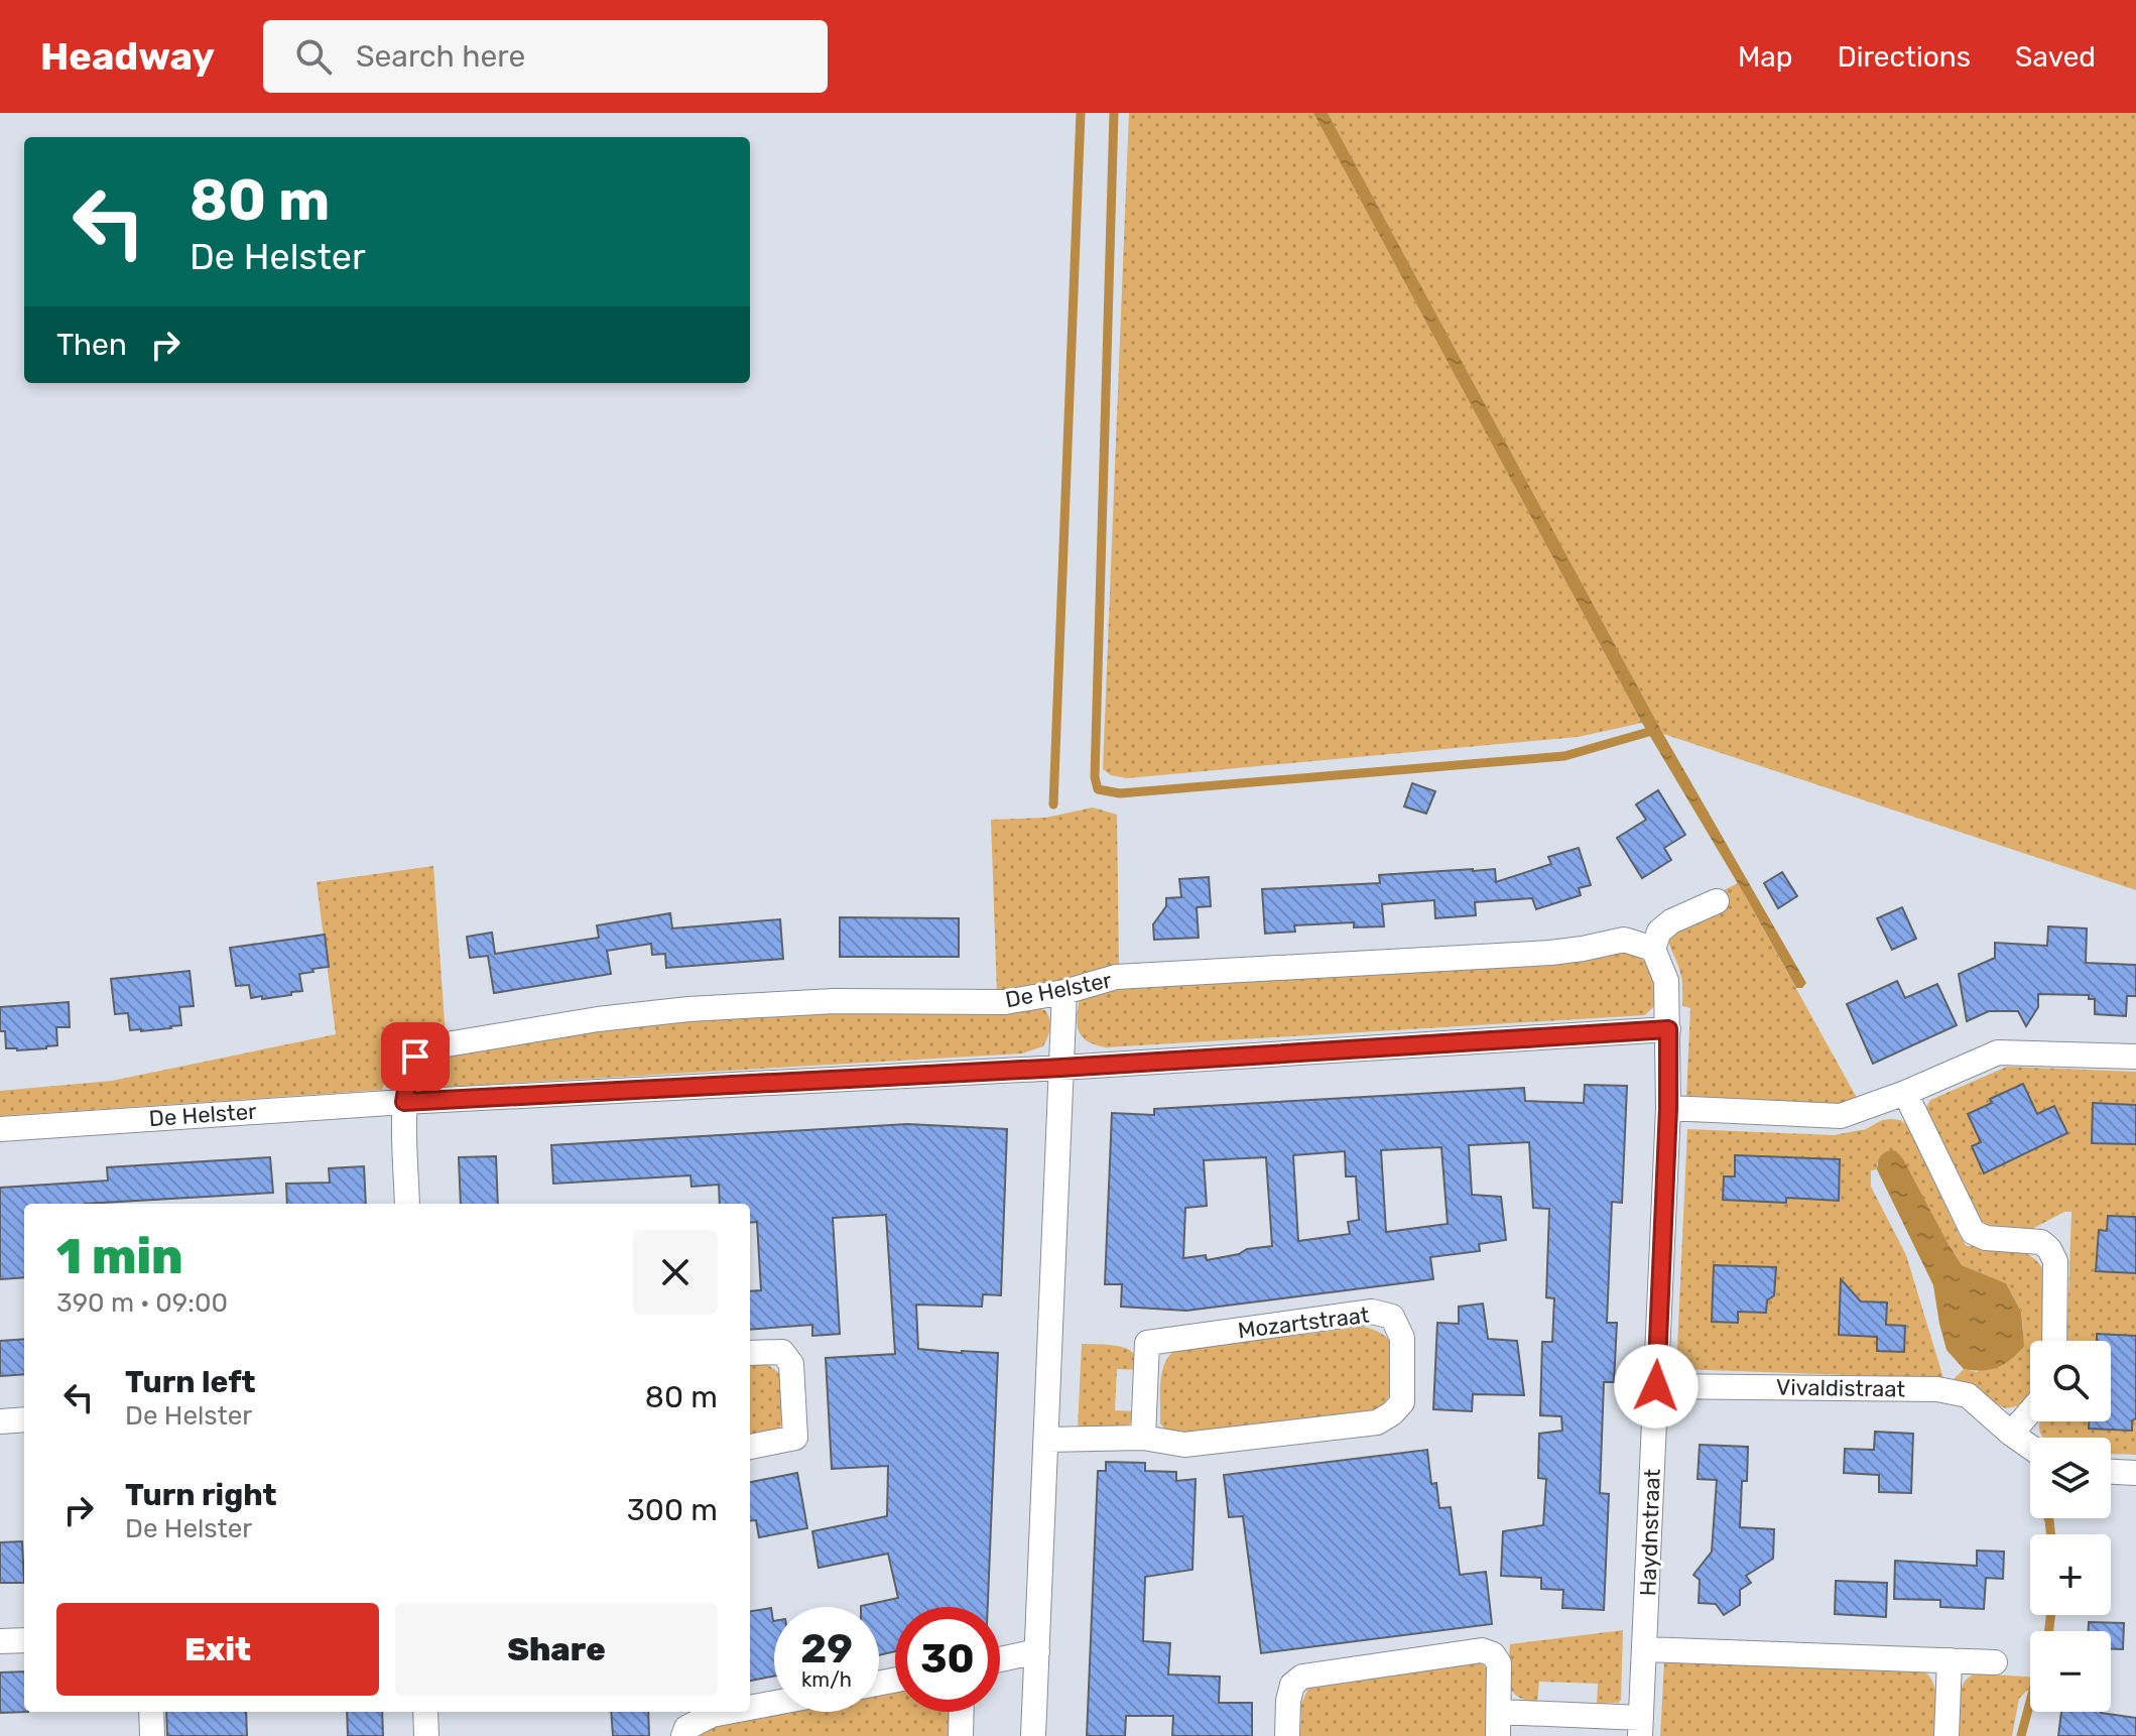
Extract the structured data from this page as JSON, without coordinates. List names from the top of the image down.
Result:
{
  "streets": {
    "street": [
      "De Helster",
      "Mozartstraat",
      "Vivaldistraat",
      "Haydnstraat"
    ]
  },
  "crossings": [
    ["De Helster", "Haydnstraat"],
    ["Vivaldistraat", "Haydnstraat"]
  ],
  "page": {
    "header": "Headway",
    "search": "Search here",
    "nav": ["Map", "Directions", "Saved"],
    "turn": ["80 m", "De Helster"],
    "then": "Then",
    "heading": ["1 min", "390 m · 09:00"],
    "map_buttons": ["+", "−"],
    "list": [
      {
        "name": "Turn left",
        "note": "De Helster",
        "value": "80 m"
      },
      {
        "name": "Turn right",
        "note": "De Helster",
        "value": "300 m"
      }
    ],
    "buttons": ["Exit", "Share"],
    "speed": "29 km/h",
    "limit": "30"
  }
}
